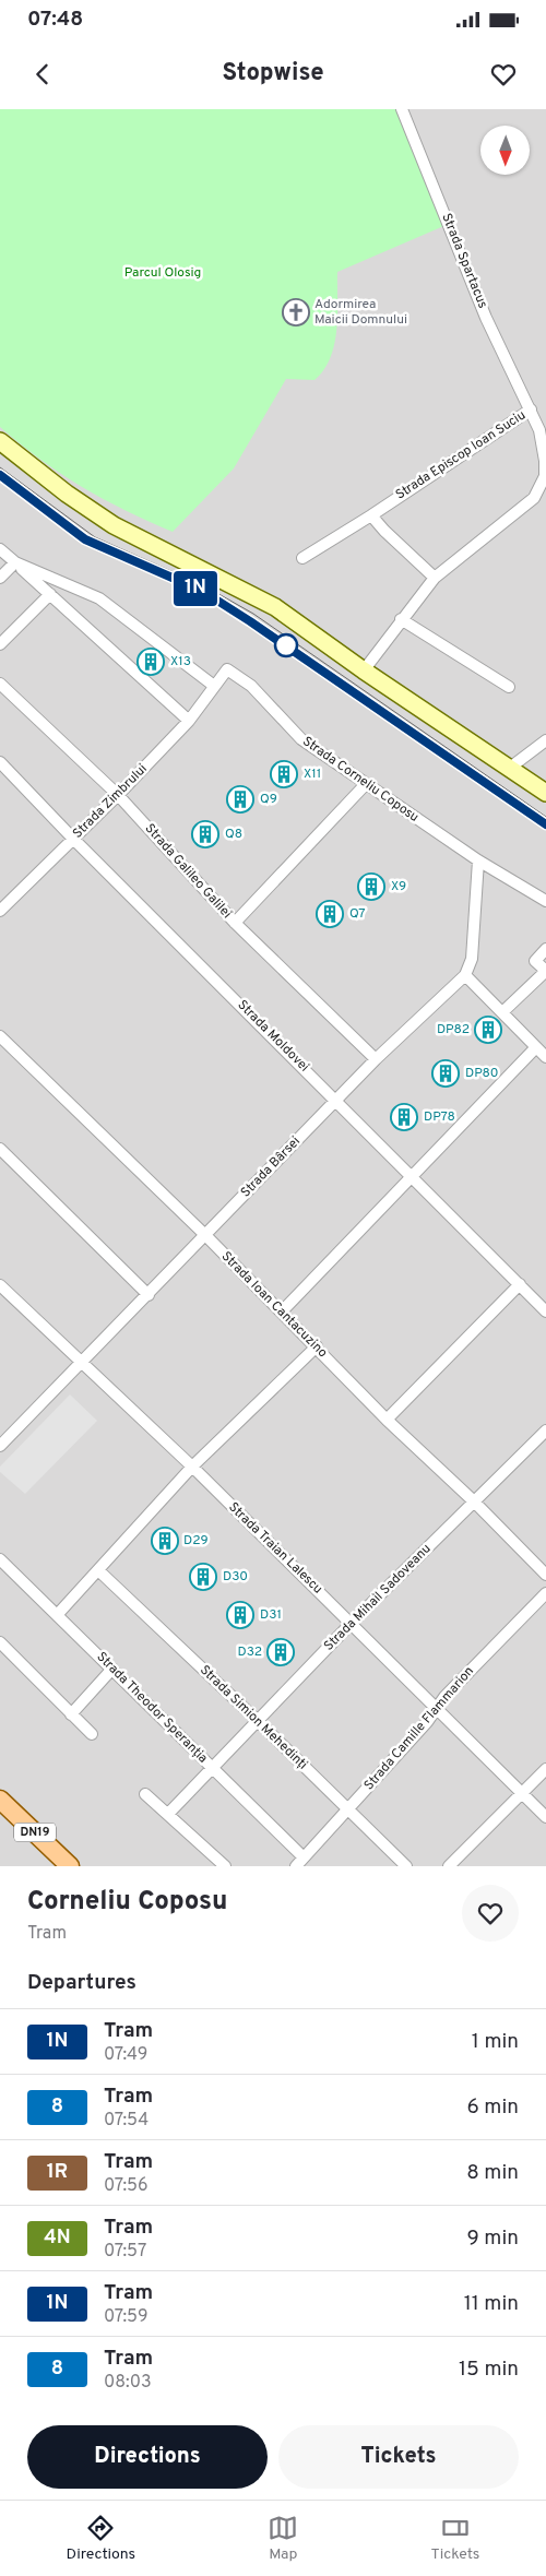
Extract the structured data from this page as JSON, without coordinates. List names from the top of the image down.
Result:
{
  "streets": {
    "main road": ["DN19"],
    "street": [
      "Strada Spartacus",
      "Strada Episcop Ioan Suciu",
      "Strada Corneliu Coposu",
      "Strada Zimbrului",
      "Strada Galileo Galilei",
      "Strada Moldovei",
      "Strada Bârsei",
      "Strada Ioan Cantacuzino",
      "Strada Traian Lalescu",
      "Strada Mihail Sadoveanu",
      "Strada Theodor Speranția",
      "Strada Simion Mehedinți",
      "Strada Camille Flammarion"
    ]
  },
  "crossings": [
    ["Strada Spartacus", "Strada Episcop Ioan Suciu"],
    ["Strada Corneliu Coposu", "Strada Zimbrului"],
    ["Strada Zimbrului", "Strada Galileo Galilei"],
    ["Strada Zimbrului", "Strada Moldovei"],
    ["Strada Galileo Galilei", "Strada Bârsei"],
    ["Strada Moldovei", "Strada Bârsei"],
    ["Strada Bârsei", "Strada Ioan Cantacuzino"],
    ["Strada Bârsei", "Strada Traian Lalescu"],
    ["Strada Ioan Cantacuzino", "Strada Mihail Sadoveanu"],
    ["Strada Traian Lalescu", "Strada Mihail Sadoveanu"],
    ["Strada Traian Lalescu", "Strada Camille Flammarion"],
    ["Strada Mihail Sadoveanu", "Strada Theodor Speranția"],
    ["Strada Mihail Sadoveanu", "Strada Simion Mehedinți"],
    ["Strada Theodor Speranția", "Strada Camille Flammarion"],
    ["Strada Simion Mehedinți", "Strada Camille Flammarion"]
  ],
  "parks": ["Parcul Olosig"],
  "places": {
    "church": ["Adormirea Maicii Domnului"],
    "building": [
      "X13",
      "X11",
      "Q9",
      "Q8",
      "X9",
      "Q7",
      "DP82",
      "DP80",
      "DP78",
      "D29",
      "D30",
      "D31",
      "D32"
    ]
  },
  "lines": ["tram line 1N"],
  "north": "bottom",
  "page": {
    "status": "07:48",
    "header": "Stopwise",
    "on_map": "1N",
    "heading": [
      ["Corneliu Coposu", "Tram"],
      "Departures"
    ],
    "list": [
      {
        "mark": "1N",
        "name": "Tram",
        "note": "07:49",
        "value": "1 min"
      },
      {
        "mark": "8",
        "name": "Tram",
        "note": "07:54",
        "value": "6 min"
      },
      {
        "mark": "1R",
        "name": "Tram",
        "note": "07:56",
        "value": "8 min"
      },
      {
        "mark": "4N",
        "name": "Tram",
        "note": "07:57",
        "value": "9 min"
      },
      {
        "mark": "1N",
        "name": "Tram",
        "note": "07:59",
        "value": "11 min"
      },
      {
        "mark": "8",
        "name": "Tram",
        "note": "08:03",
        "value": "15 min"
      }
    ],
    "buttons": ["Directions", "Tickets"],
    "tabs": ["Directions", "Map", "Tickets"]
  }
}
